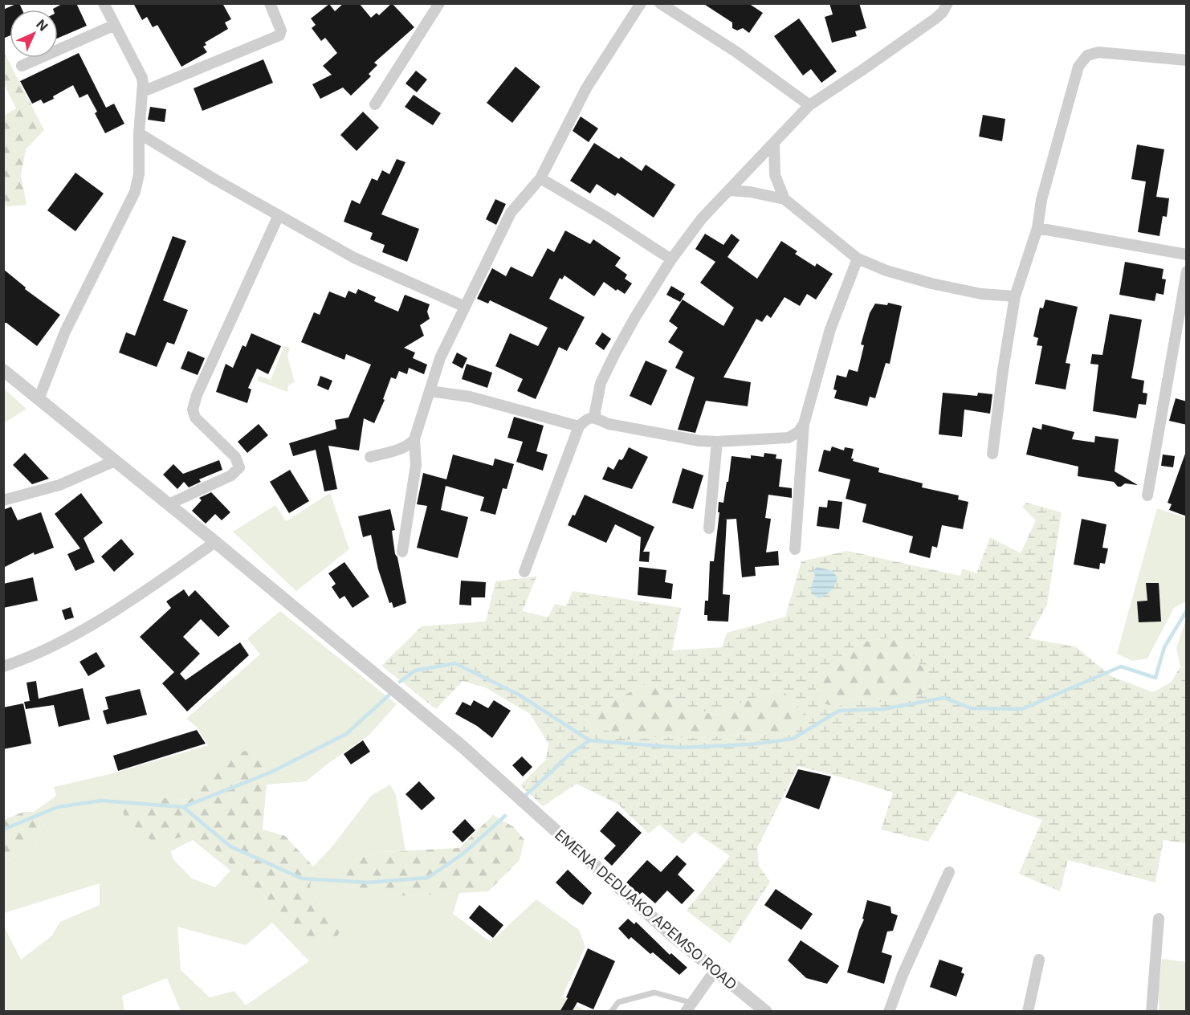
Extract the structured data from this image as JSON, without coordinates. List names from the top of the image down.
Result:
{
  "streets": {
    "street": ["EMENA DEDUAKO APEMSO ROAD"]
  },
  "north": "top right"
}
